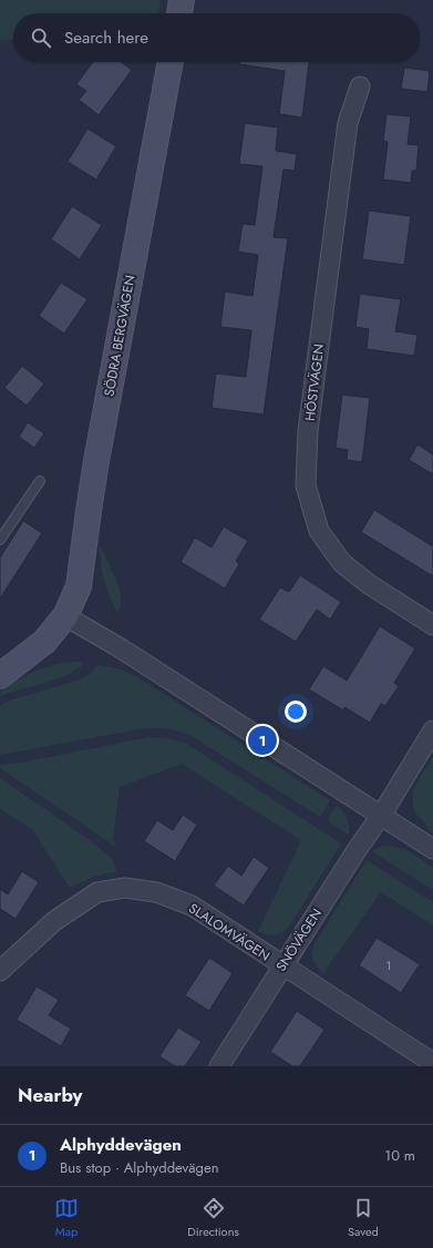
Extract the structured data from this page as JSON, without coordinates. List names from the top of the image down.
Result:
{
  "streets": {
    "street": [
      "SÖDRA BERGVÄGEN",
      "HÖSTVÄGEN",
      "SLALOMVÄGEN",
      "SNÖVÄGEN"
    ]
  },
  "crossings": [
    ["SLALOMVÄGEN", "SNÖVÄGEN"]
  ],
  "house_numbers": ["1"],
  "page": {
    "search": "Search here",
    "pins": "1",
    "heading": "Nearby",
    "list": [
      {
        "mark": "1",
        "name": "Alphyddevägen",
        "note": "Bus stop · Alphyddevägen",
        "value": "10 m"
      }
    ],
    "nav": ["Map", "Directions", "Saved"]
  }
}
